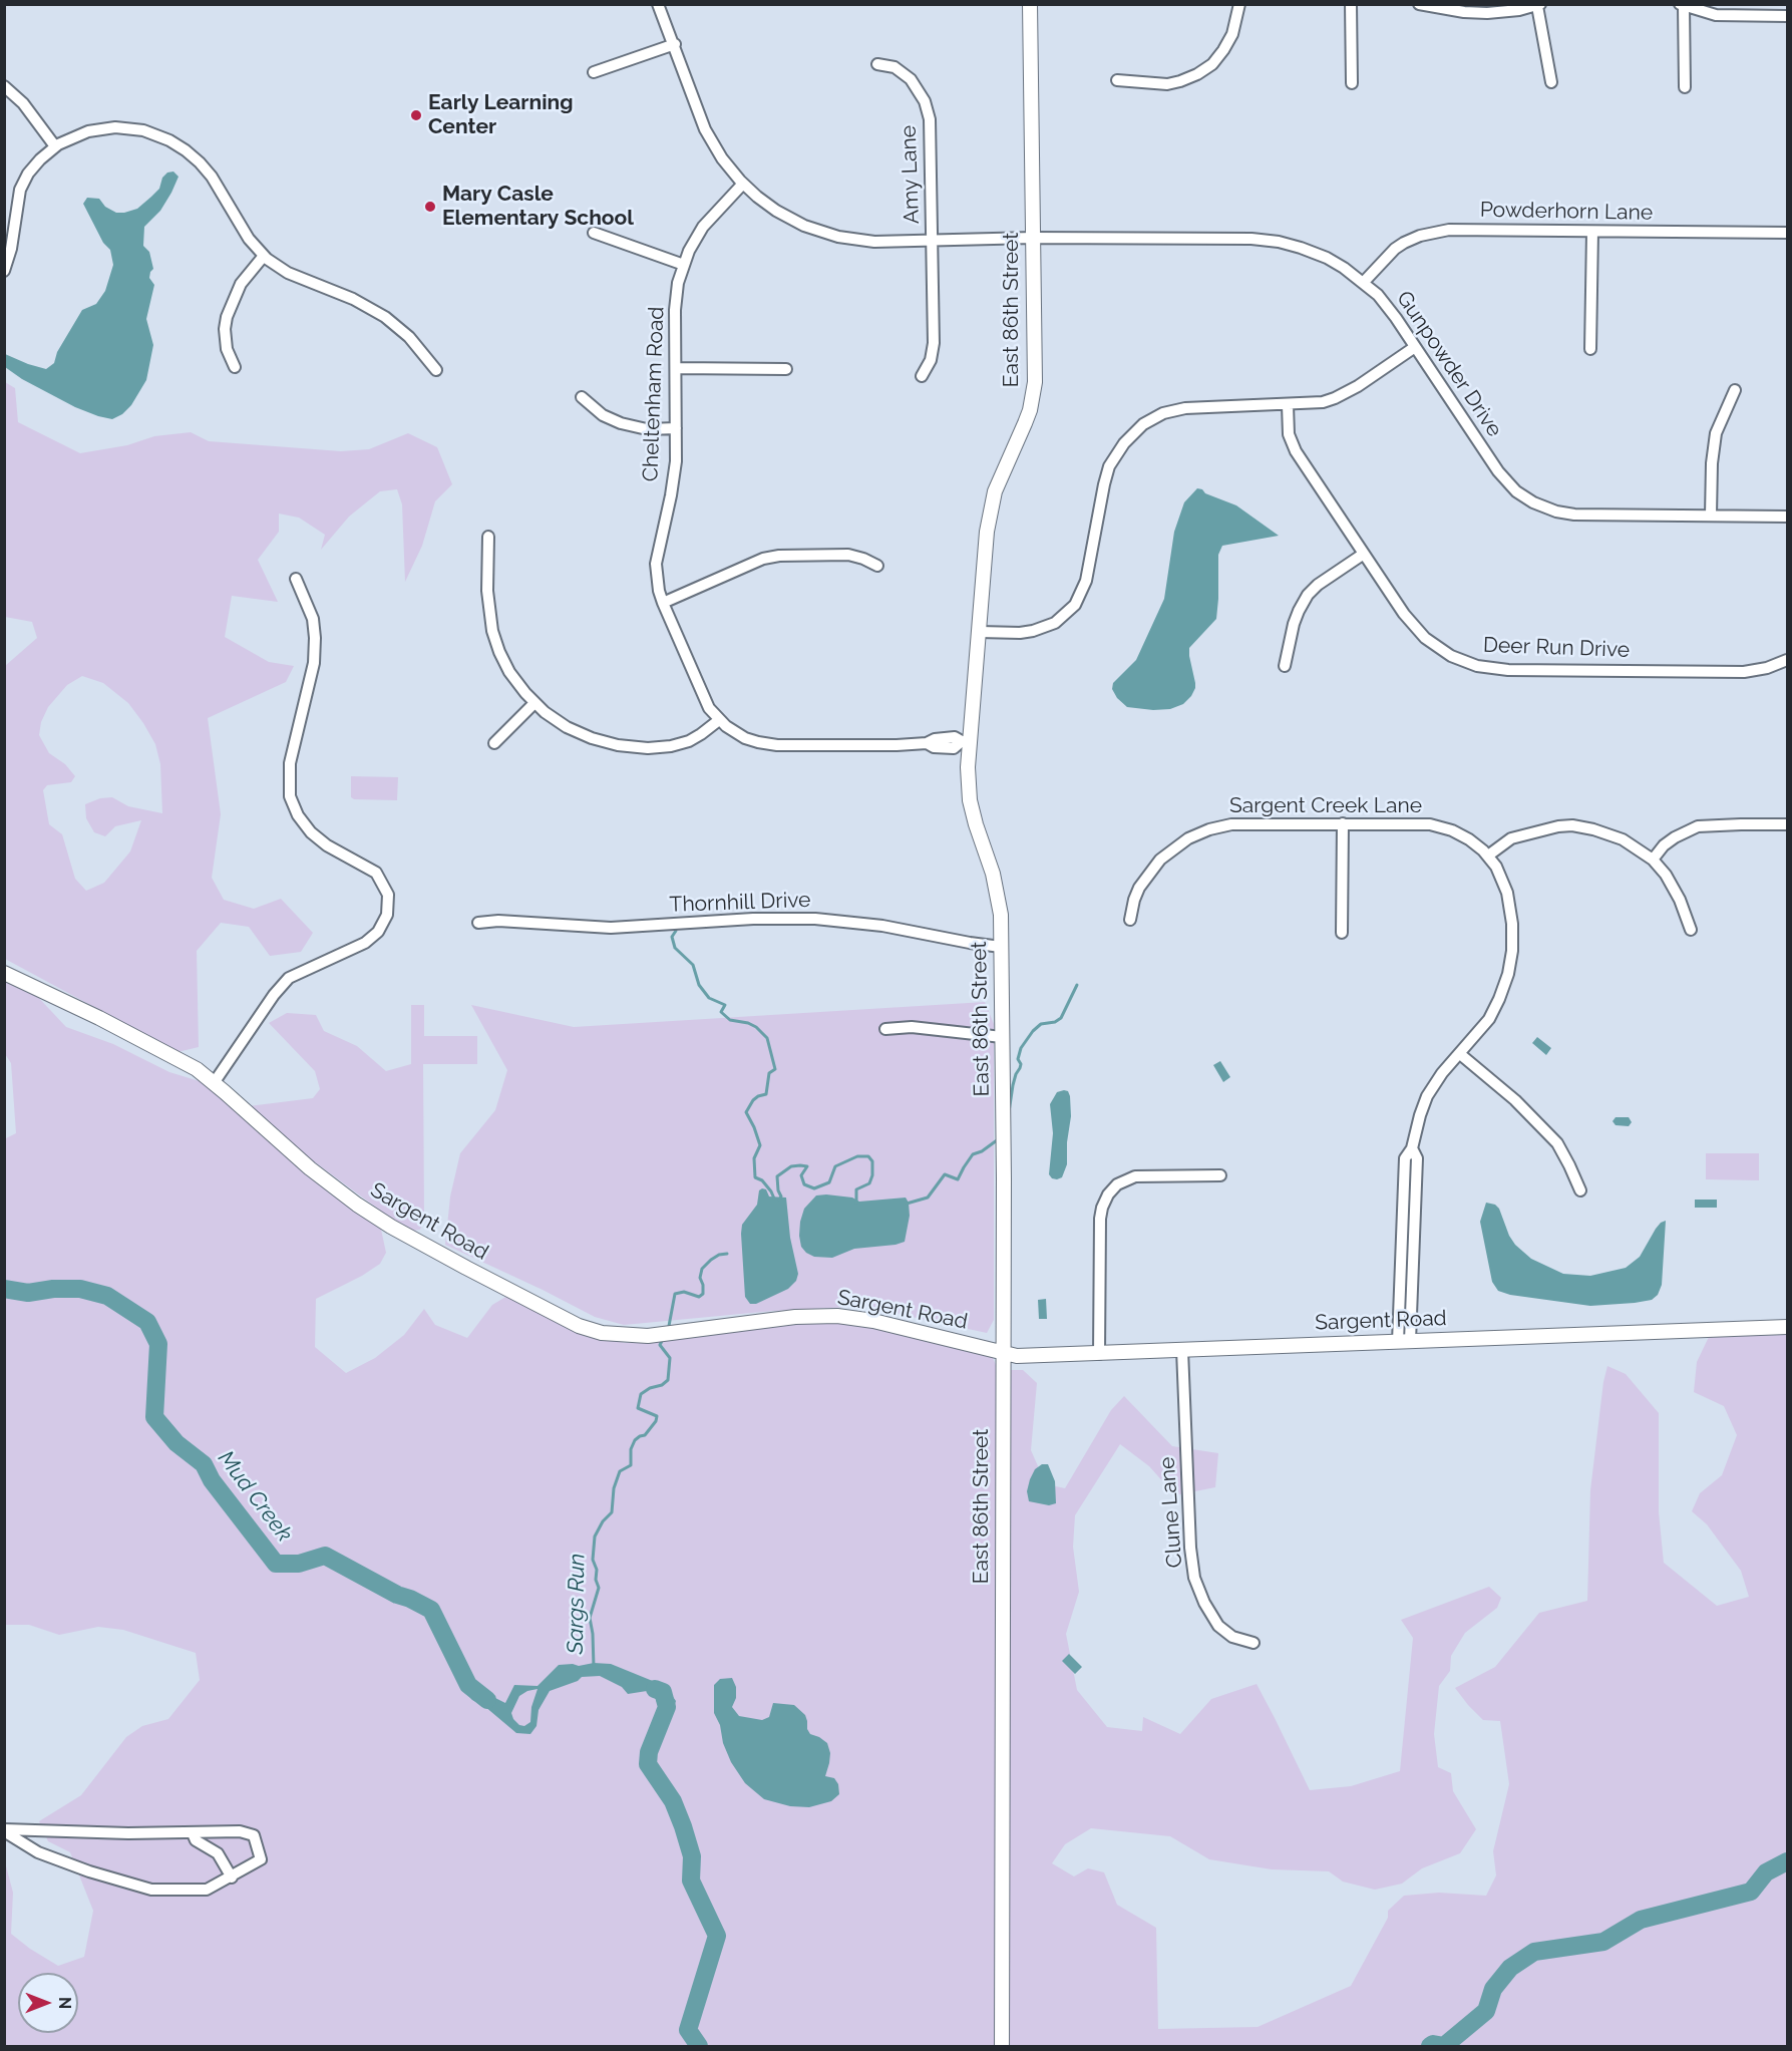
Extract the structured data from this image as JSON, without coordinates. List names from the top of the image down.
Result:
{
  "streets": {
    "street": [
      "Amy Lane",
      "Powderhorn Lane",
      "East 86th Street",
      "Gunpowder Drive",
      "Cheltenham Road",
      "Deer Run Drive",
      "Sargent Creek Lane",
      "Thornhill Drive",
      "Sargent Road",
      "Clune Lane"
    ]
  },
  "crossings": [
    ["Amy Lane", "Gunpowder Drive"],
    ["Powderhorn Lane", "Gunpowder Drive"],
    ["East 86th Street", "Gunpowder Drive"],
    ["East 86th Street", "Thornhill Drive"],
    ["East 86th Street", "Sargent Road"],
    ["Gunpowder Drive", "Cheltenham Road"],
    ["Sargent Road", "Clune Lane"]
  ],
  "water": ["Mud Creek", "Sargs Run"],
  "places": ["Early Learning Center", "Mary Casle Elementary School"],
  "north": "right"
}
